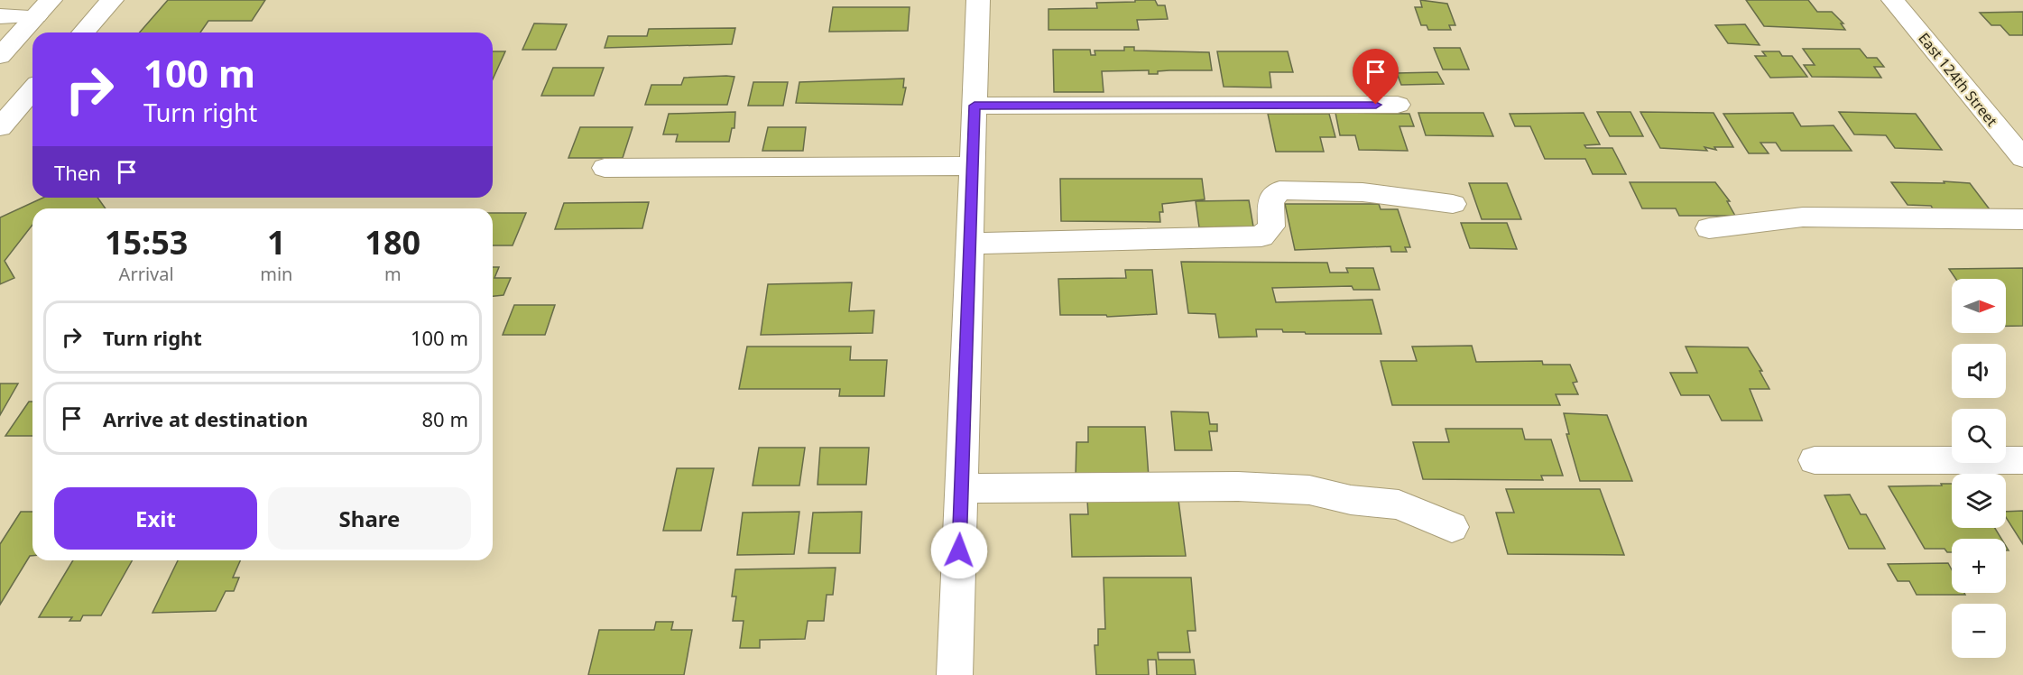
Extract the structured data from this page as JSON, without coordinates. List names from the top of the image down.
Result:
{
  "streets": {
    "street": ["East 124th Street"]
  },
  "north": "right",
  "page": {
    "turn": ["100 m", "Turn right"],
    "then": "Then",
    "eta": [
      "15:53",
      "Arrival",
      "1",
      "min",
      "180",
      "m"
    ],
    "map_buttons": ["+", "−"],
    "list": [
      {
        "name": "Turn right",
        "value": "100 m"
      },
      {
        "name": "Arrive at destination",
        "value": "80 m"
      }
    ],
    "buttons": ["Exit", "Share"]
  }
}
